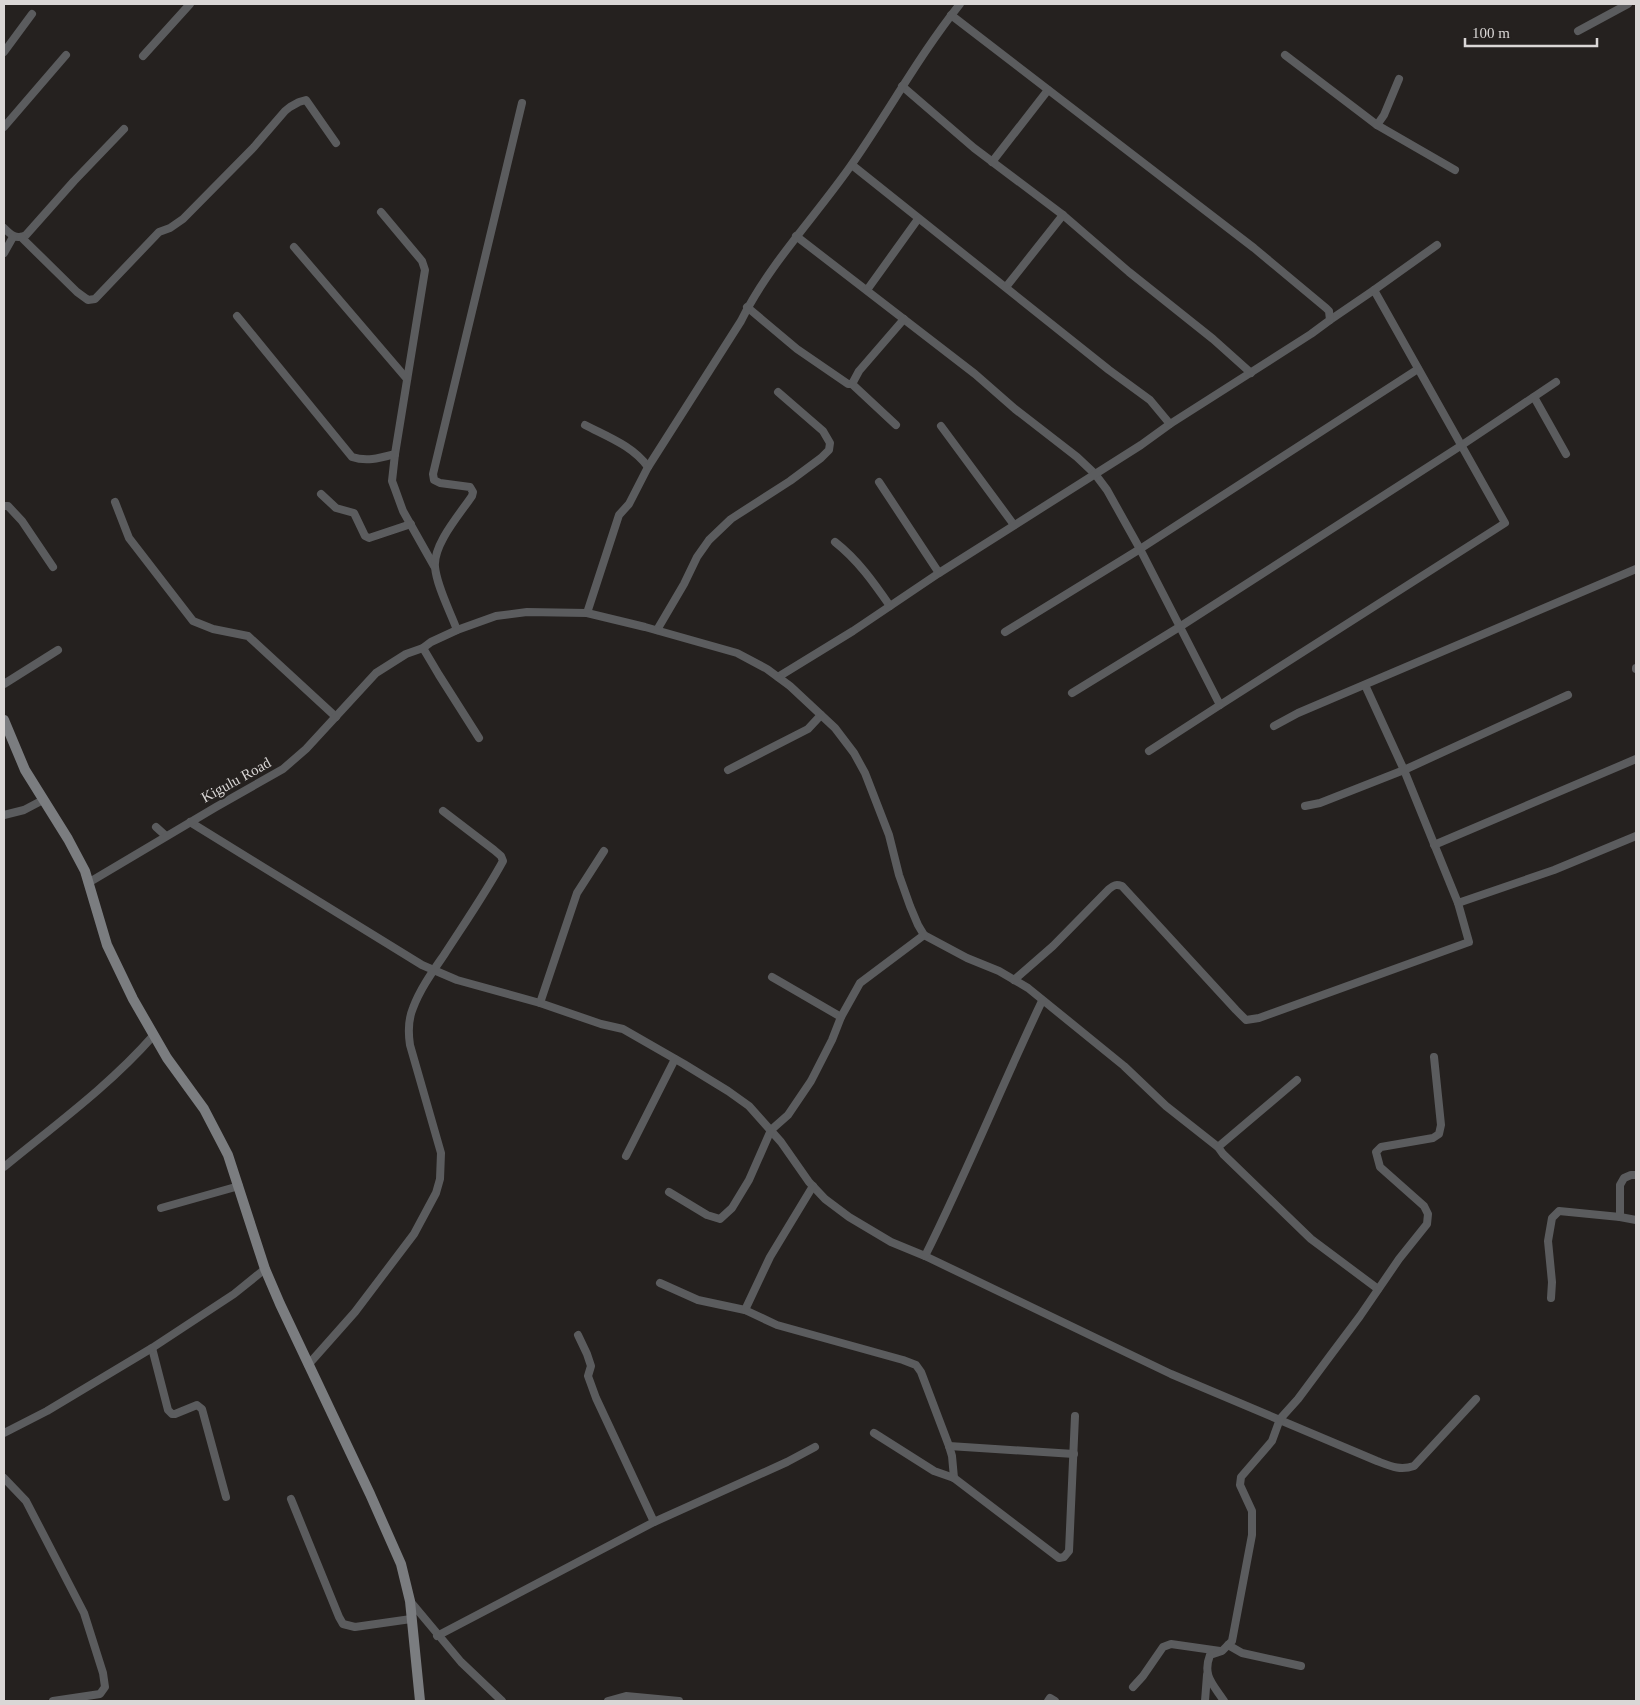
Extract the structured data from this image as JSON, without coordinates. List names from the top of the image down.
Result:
{
  "streets": {
    "street": ["Kigulu Road"]
  },
  "scale_bar": "100 m"
}
